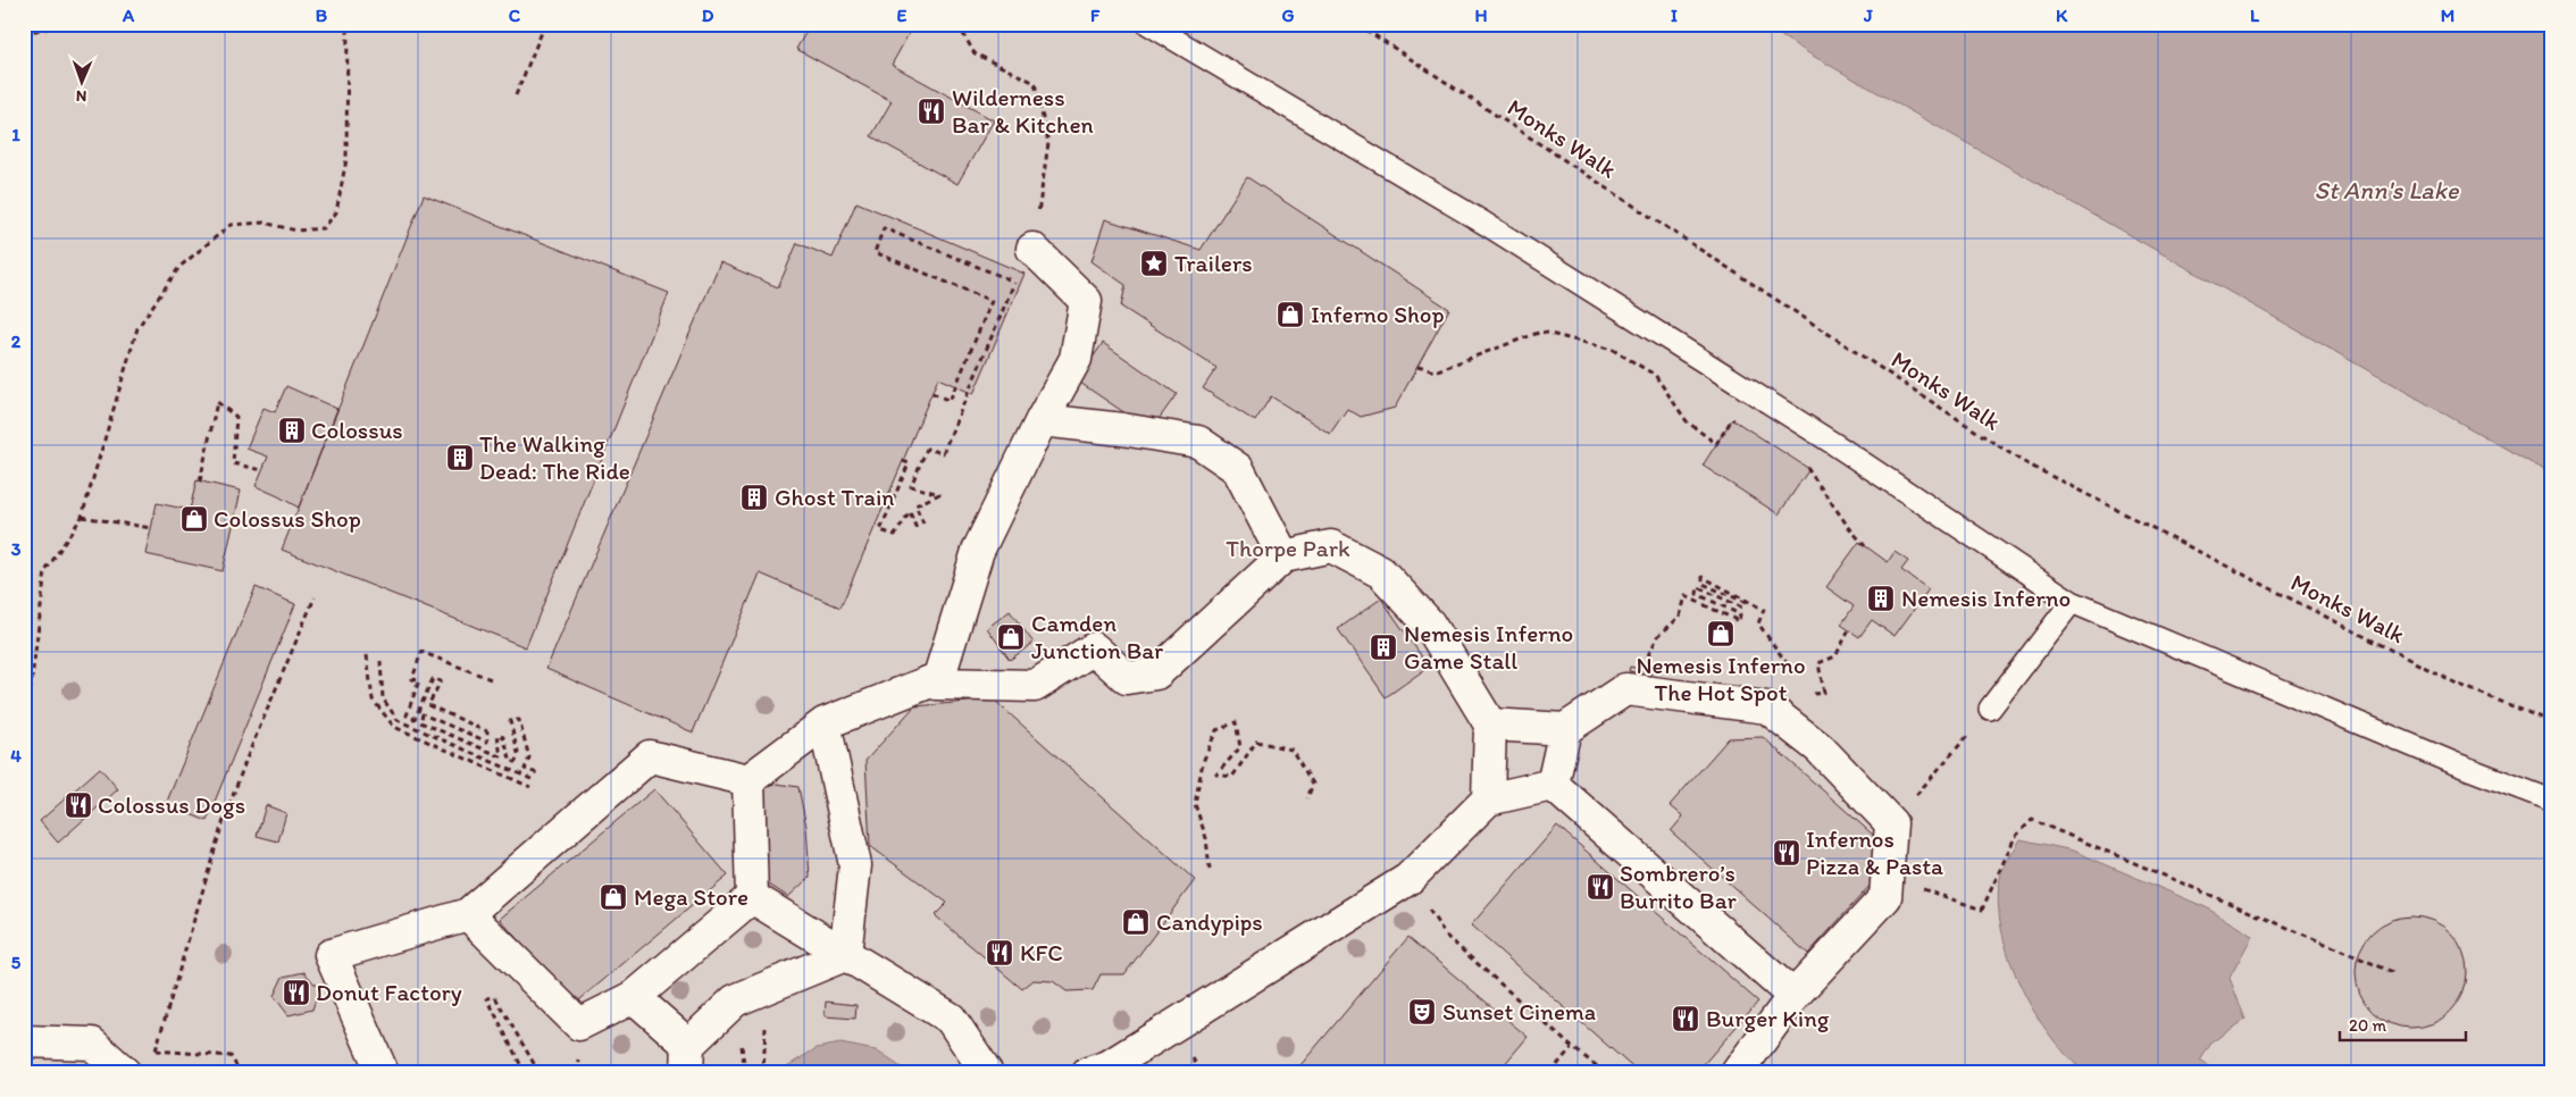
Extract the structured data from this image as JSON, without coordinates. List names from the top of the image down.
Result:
{
  "streets": {
    "path": ["Monks Walk"]
  },
  "water": ["St Ann's Lake"],
  "parks": ["Thorpe Park"],
  "places": {
    "restaurant": [
      "Wilderness Bar & Kitchen",
      "Colossus Dogs",
      "Infernos Pizza & Pasta",
      "Sombrero’s Burrito Bar",
      "KFC",
      "Donut Factory",
      "Burger King"
    ],
    "place": ["Trailers"],
    "shop": [
      "Inferno Shop",
      "Colossus Shop",
      "Nemesis Inferno The Hot Spot",
      "Camden Junction Bar",
      "Mega Store",
      "Candypips"
    ],
    "building": [
      "Colossus",
      "The Walking Dead: The Ride",
      "Ghost Train",
      "Nemesis Inferno",
      "Nemesis Inferno Game Stall"
    ],
    "theatre": ["Sunset Cinema"]
  },
  "scale_bar": "20 m",
  "north": "bottom",
  "grid": {
    "columns": [
      "A",
      "B",
      "C",
      "D",
      "E",
      "F",
      "G",
      "H",
      "I",
      "J",
      "K",
      "L",
      "M"
    ],
    "rows": [
      "1",
      "2",
      "3",
      "4",
      "5"
    ]
  }
}
